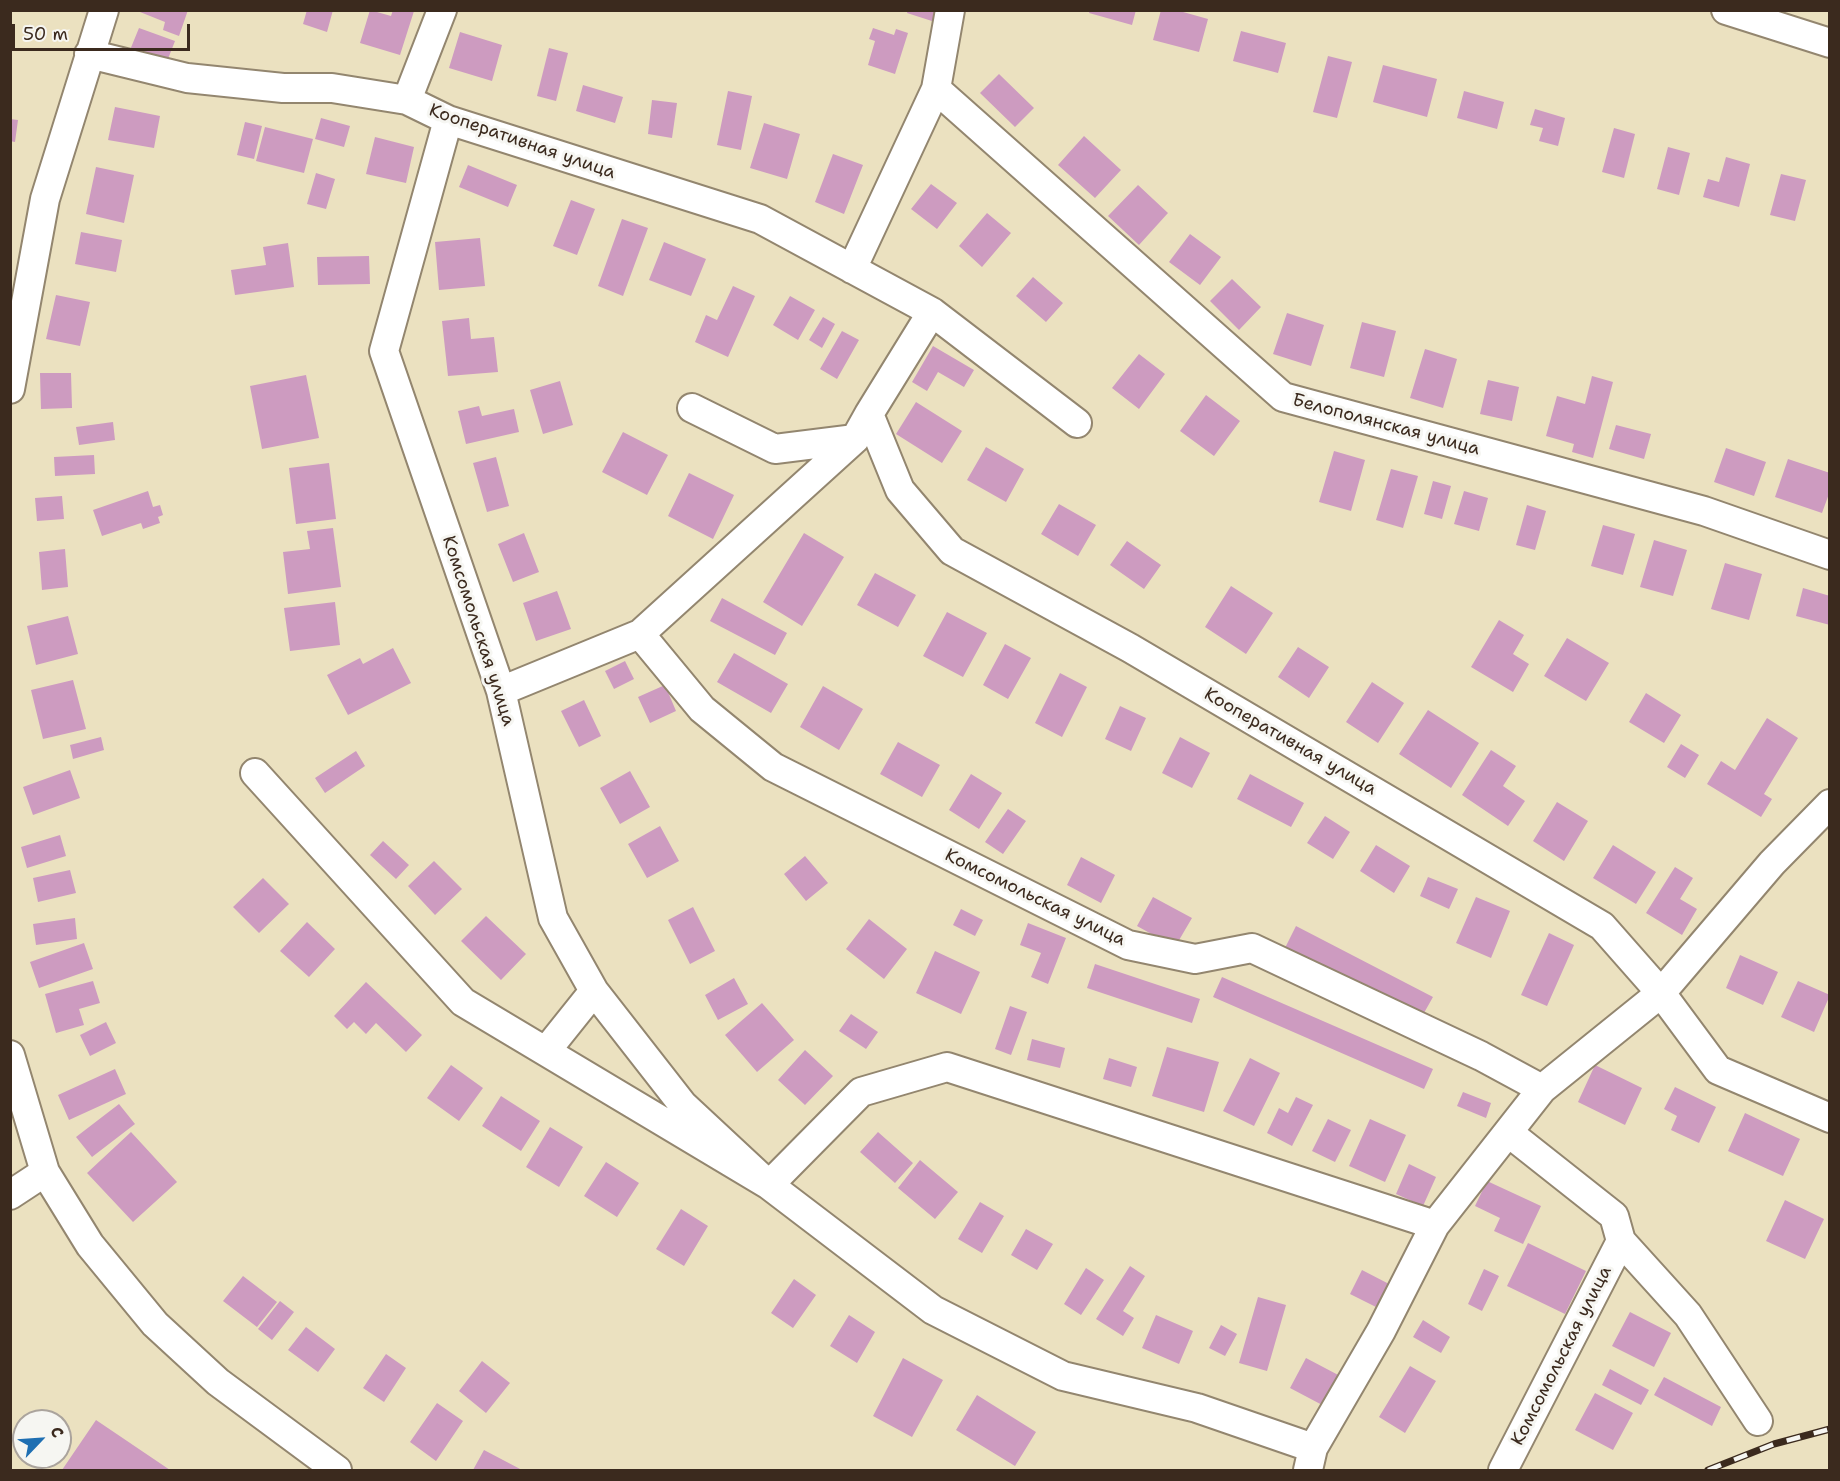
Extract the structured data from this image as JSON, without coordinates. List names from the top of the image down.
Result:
{
  "streets": {
    "street": ["Кооперативная улица", "Белополянская улица", "Комсомольская улица"]
  },
  "crossings": [
    ["Кооперативная улица", "Комсомольская улица"]
  ],
  "scale_bar": "50 m",
  "north": "top right"
}
